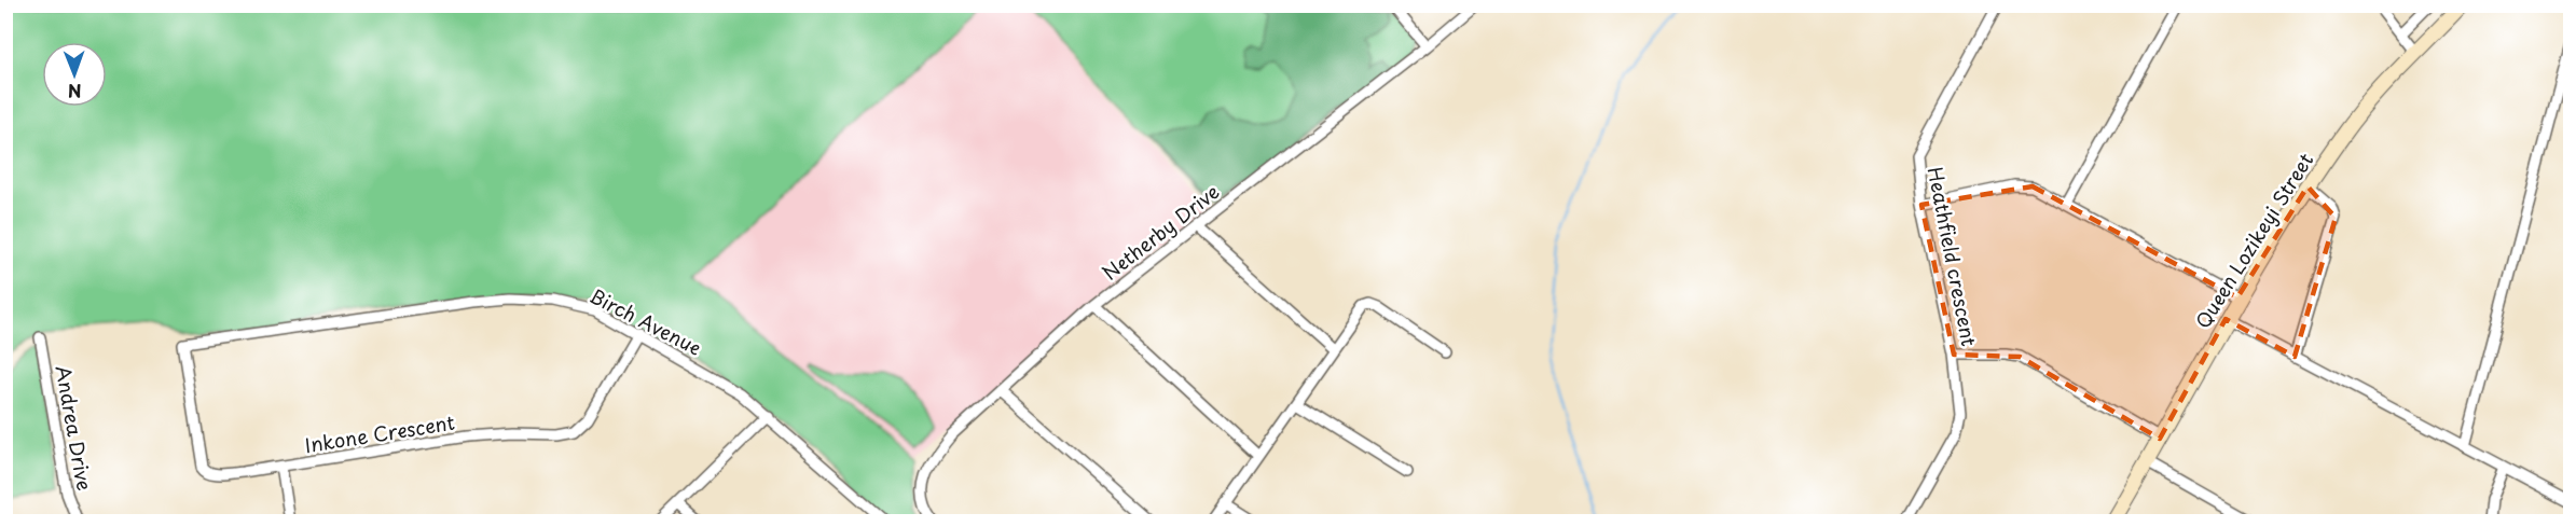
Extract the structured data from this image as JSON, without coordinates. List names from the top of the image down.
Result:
{
  "streets": {
    "main road": ["Queen Lozikeyi Street"],
    "street": [
      "Netherby Drive",
      "Heathfield crescent",
      "Birch Avenue",
      "Andrea Drive",
      "Inkone Crescent"
    ]
  },
  "crossings": [
    ["Birch Avenue", "Inkone Crescent"]
  ],
  "north": "bottom"
}
